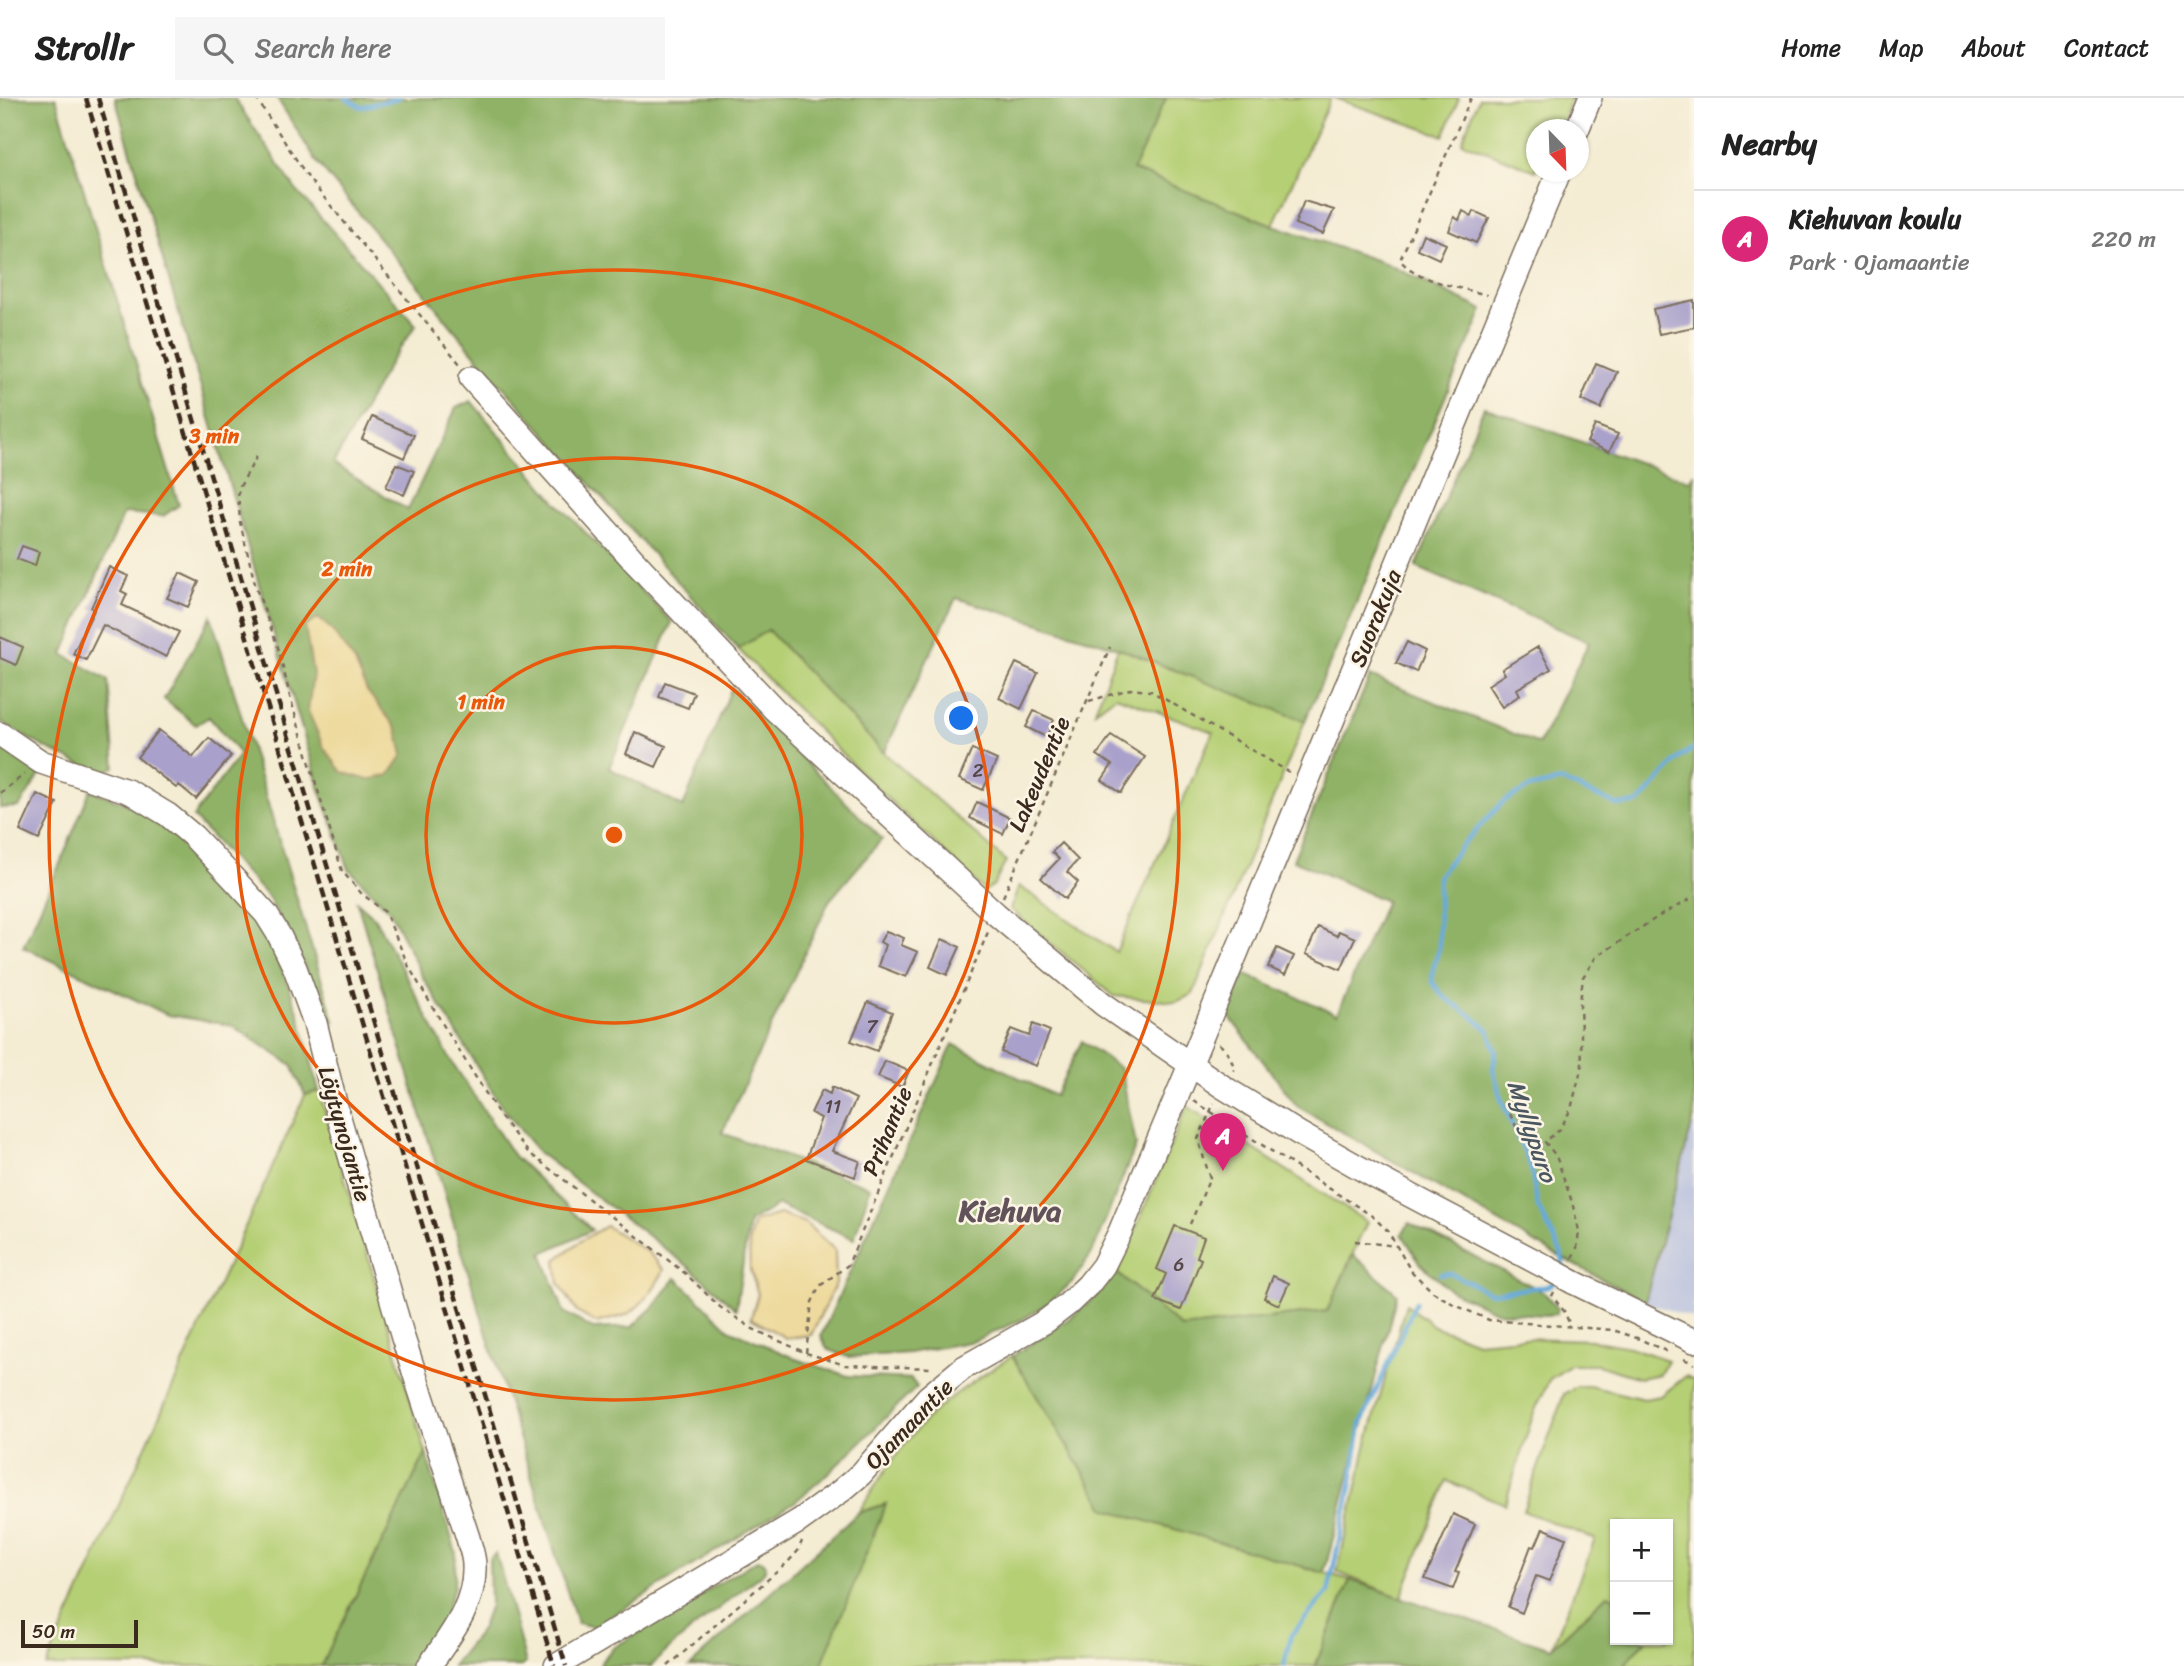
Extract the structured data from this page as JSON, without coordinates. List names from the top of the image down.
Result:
{
  "streets": {
    "street": ["Suorakuja", "Löytynojantie", "Ojamaantie"],
    "path": ["Lakeudentie", "Prihantie"]
  },
  "crossings": [
    ["Suorakuja", "Ojamaantie"],
    ["Lakeudentie", "Prihantie"]
  ],
  "districts": ["Kiehuva"],
  "water": ["Myllypuro"],
  "house_numbers": [
    "2",
    "7",
    "11",
    "6"
  ],
  "scale_bar": "50 m",
  "north": "bottom right",
  "page": {
    "header": "Strollr",
    "search": "Search here",
    "nav": [
      "Home",
      "Map",
      "About",
      "Contact"
    ],
    "heading": "Nearby",
    "list": [
      {
        "mark": "A",
        "name": "Kiehuvan koulu",
        "note": "Park · Ojamaantie",
        "value": "220 m"
      }
    ],
    "pins": "A",
    "map_buttons": ["+", "−"],
    "scale": "50 m"
  },
  "rings": ["3 min", "2 min", "1 min"]
}
